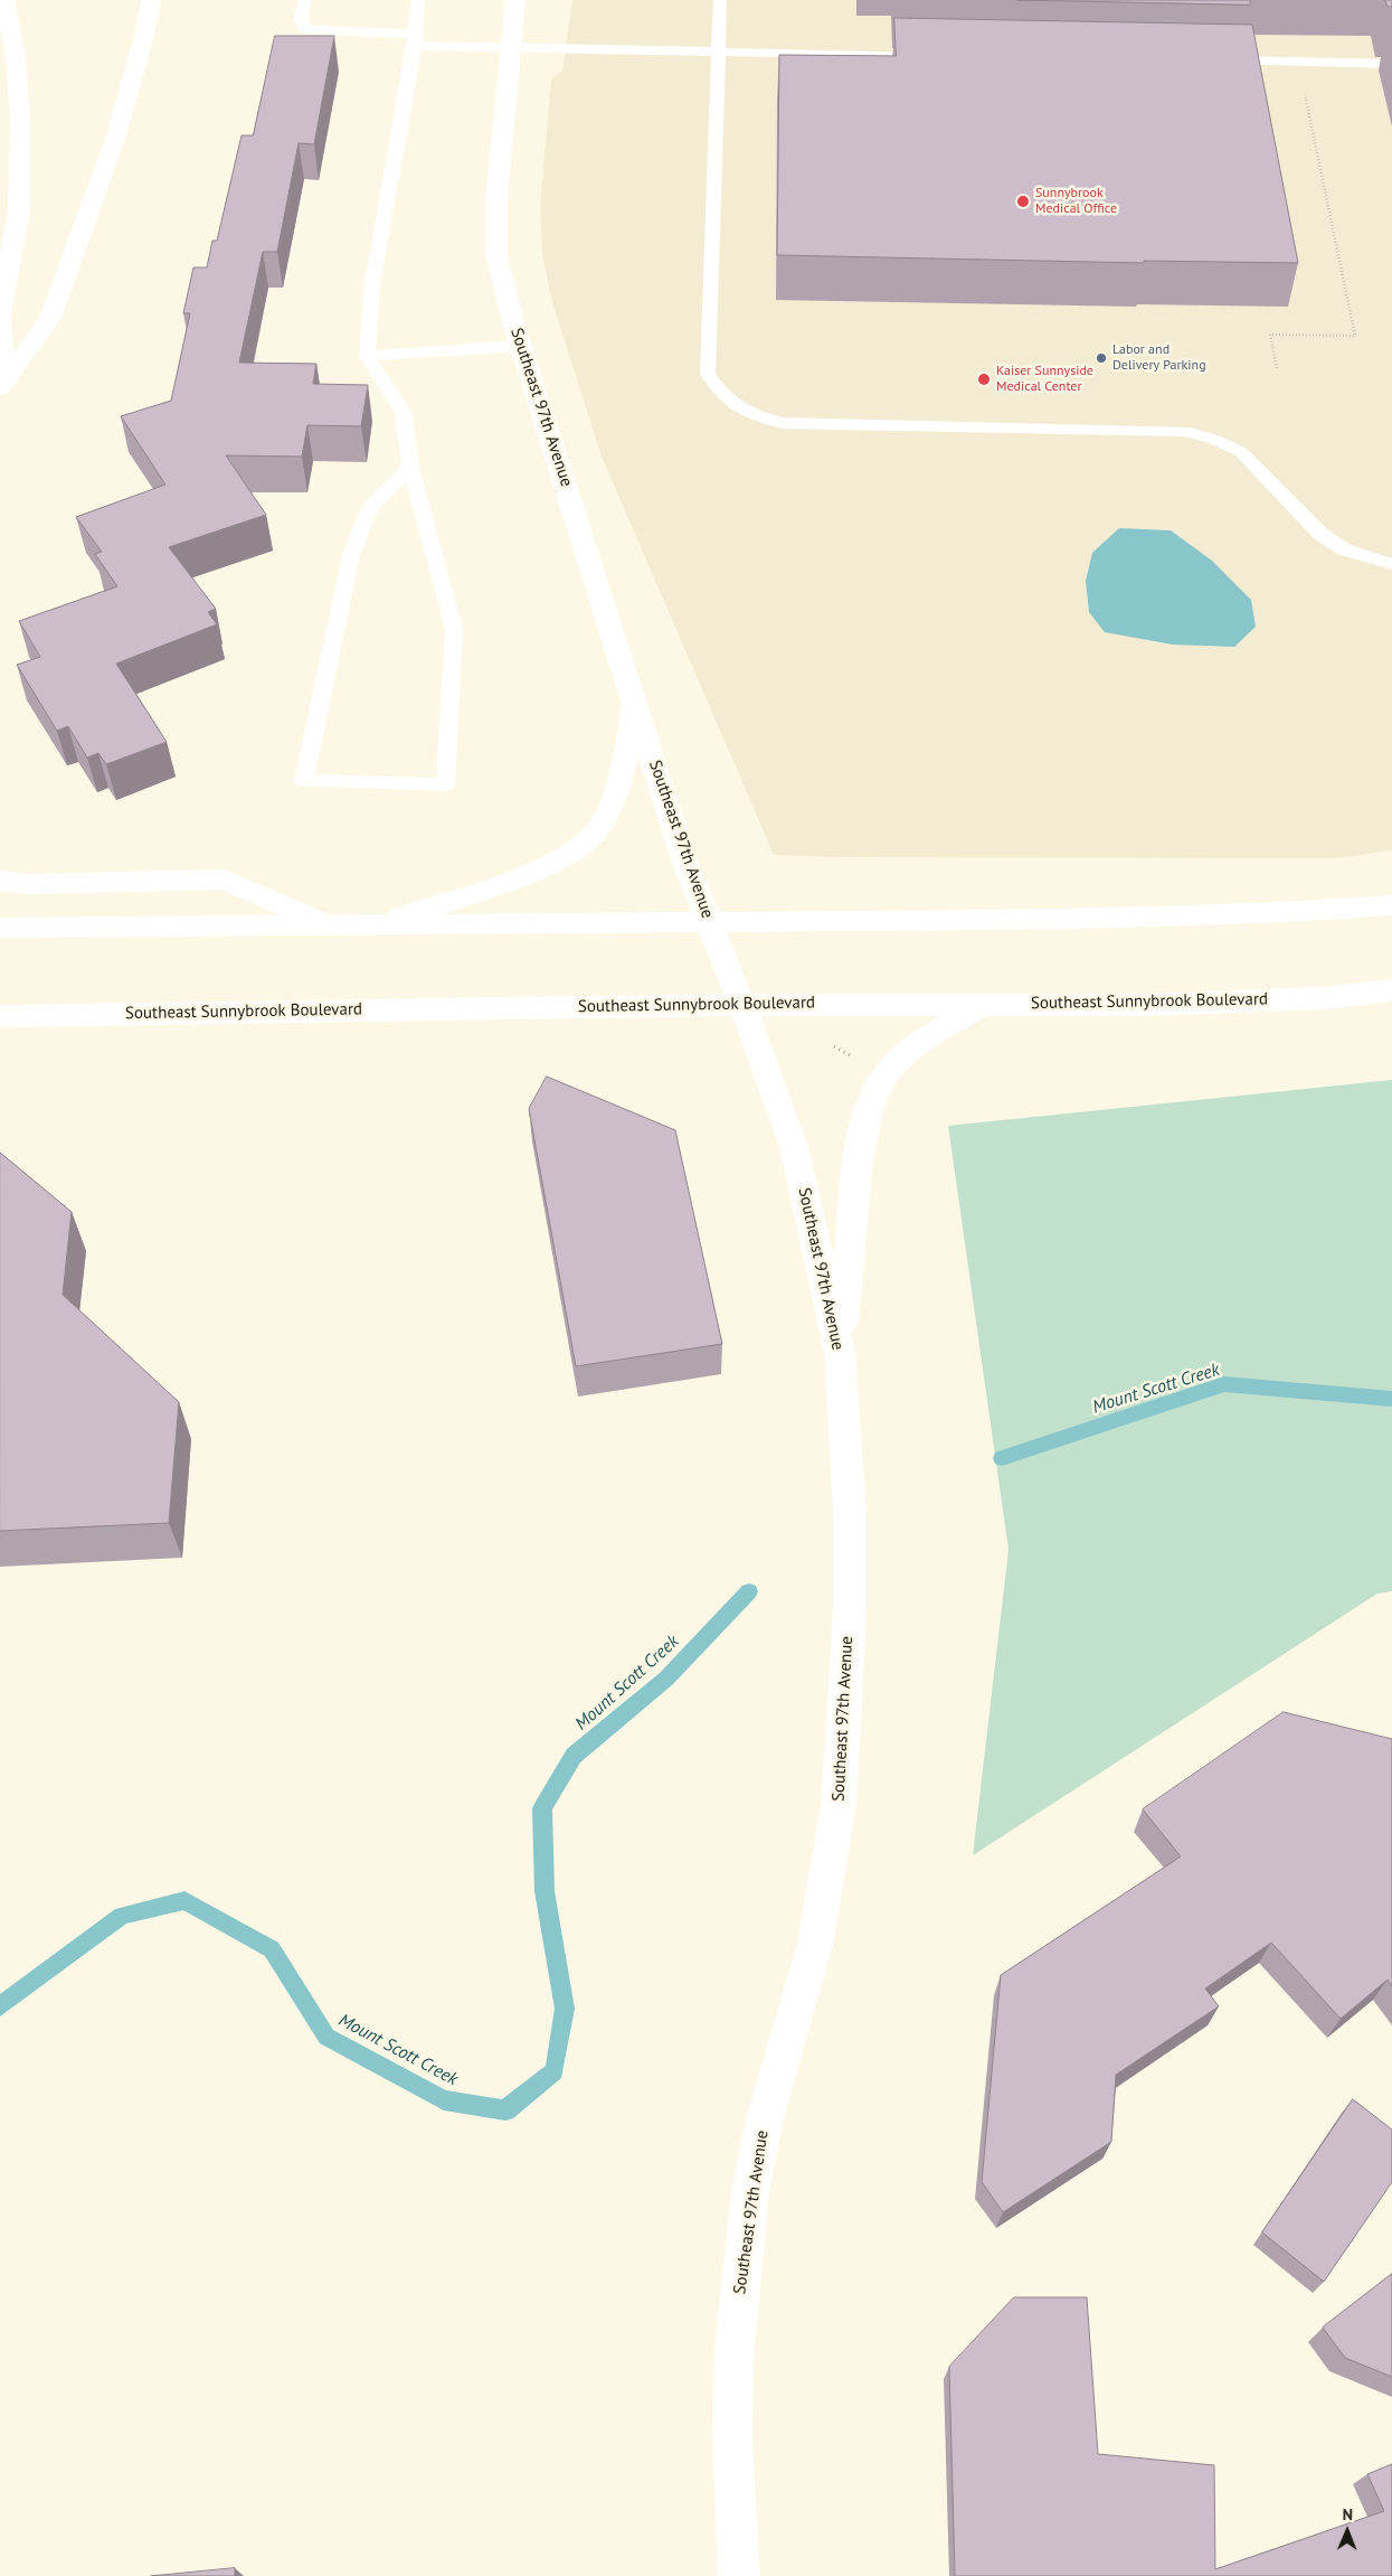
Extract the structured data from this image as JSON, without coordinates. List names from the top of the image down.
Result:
{
  "streets": {
    "main road": ["Southeast 97th Avenue", "Southeast Sunnybrook Boulevard"]
  },
  "crossings": [
    ["Southeast 97th Avenue", "Southeast Sunnybrook Boulevard"]
  ],
  "water": ["Mount Scott Creek"],
  "places": ["Sunnybrook Medical Office", "Labor and Delivery Parking", "Kaiser Sunnyside Medical Center"],
  "north": "top"
}
